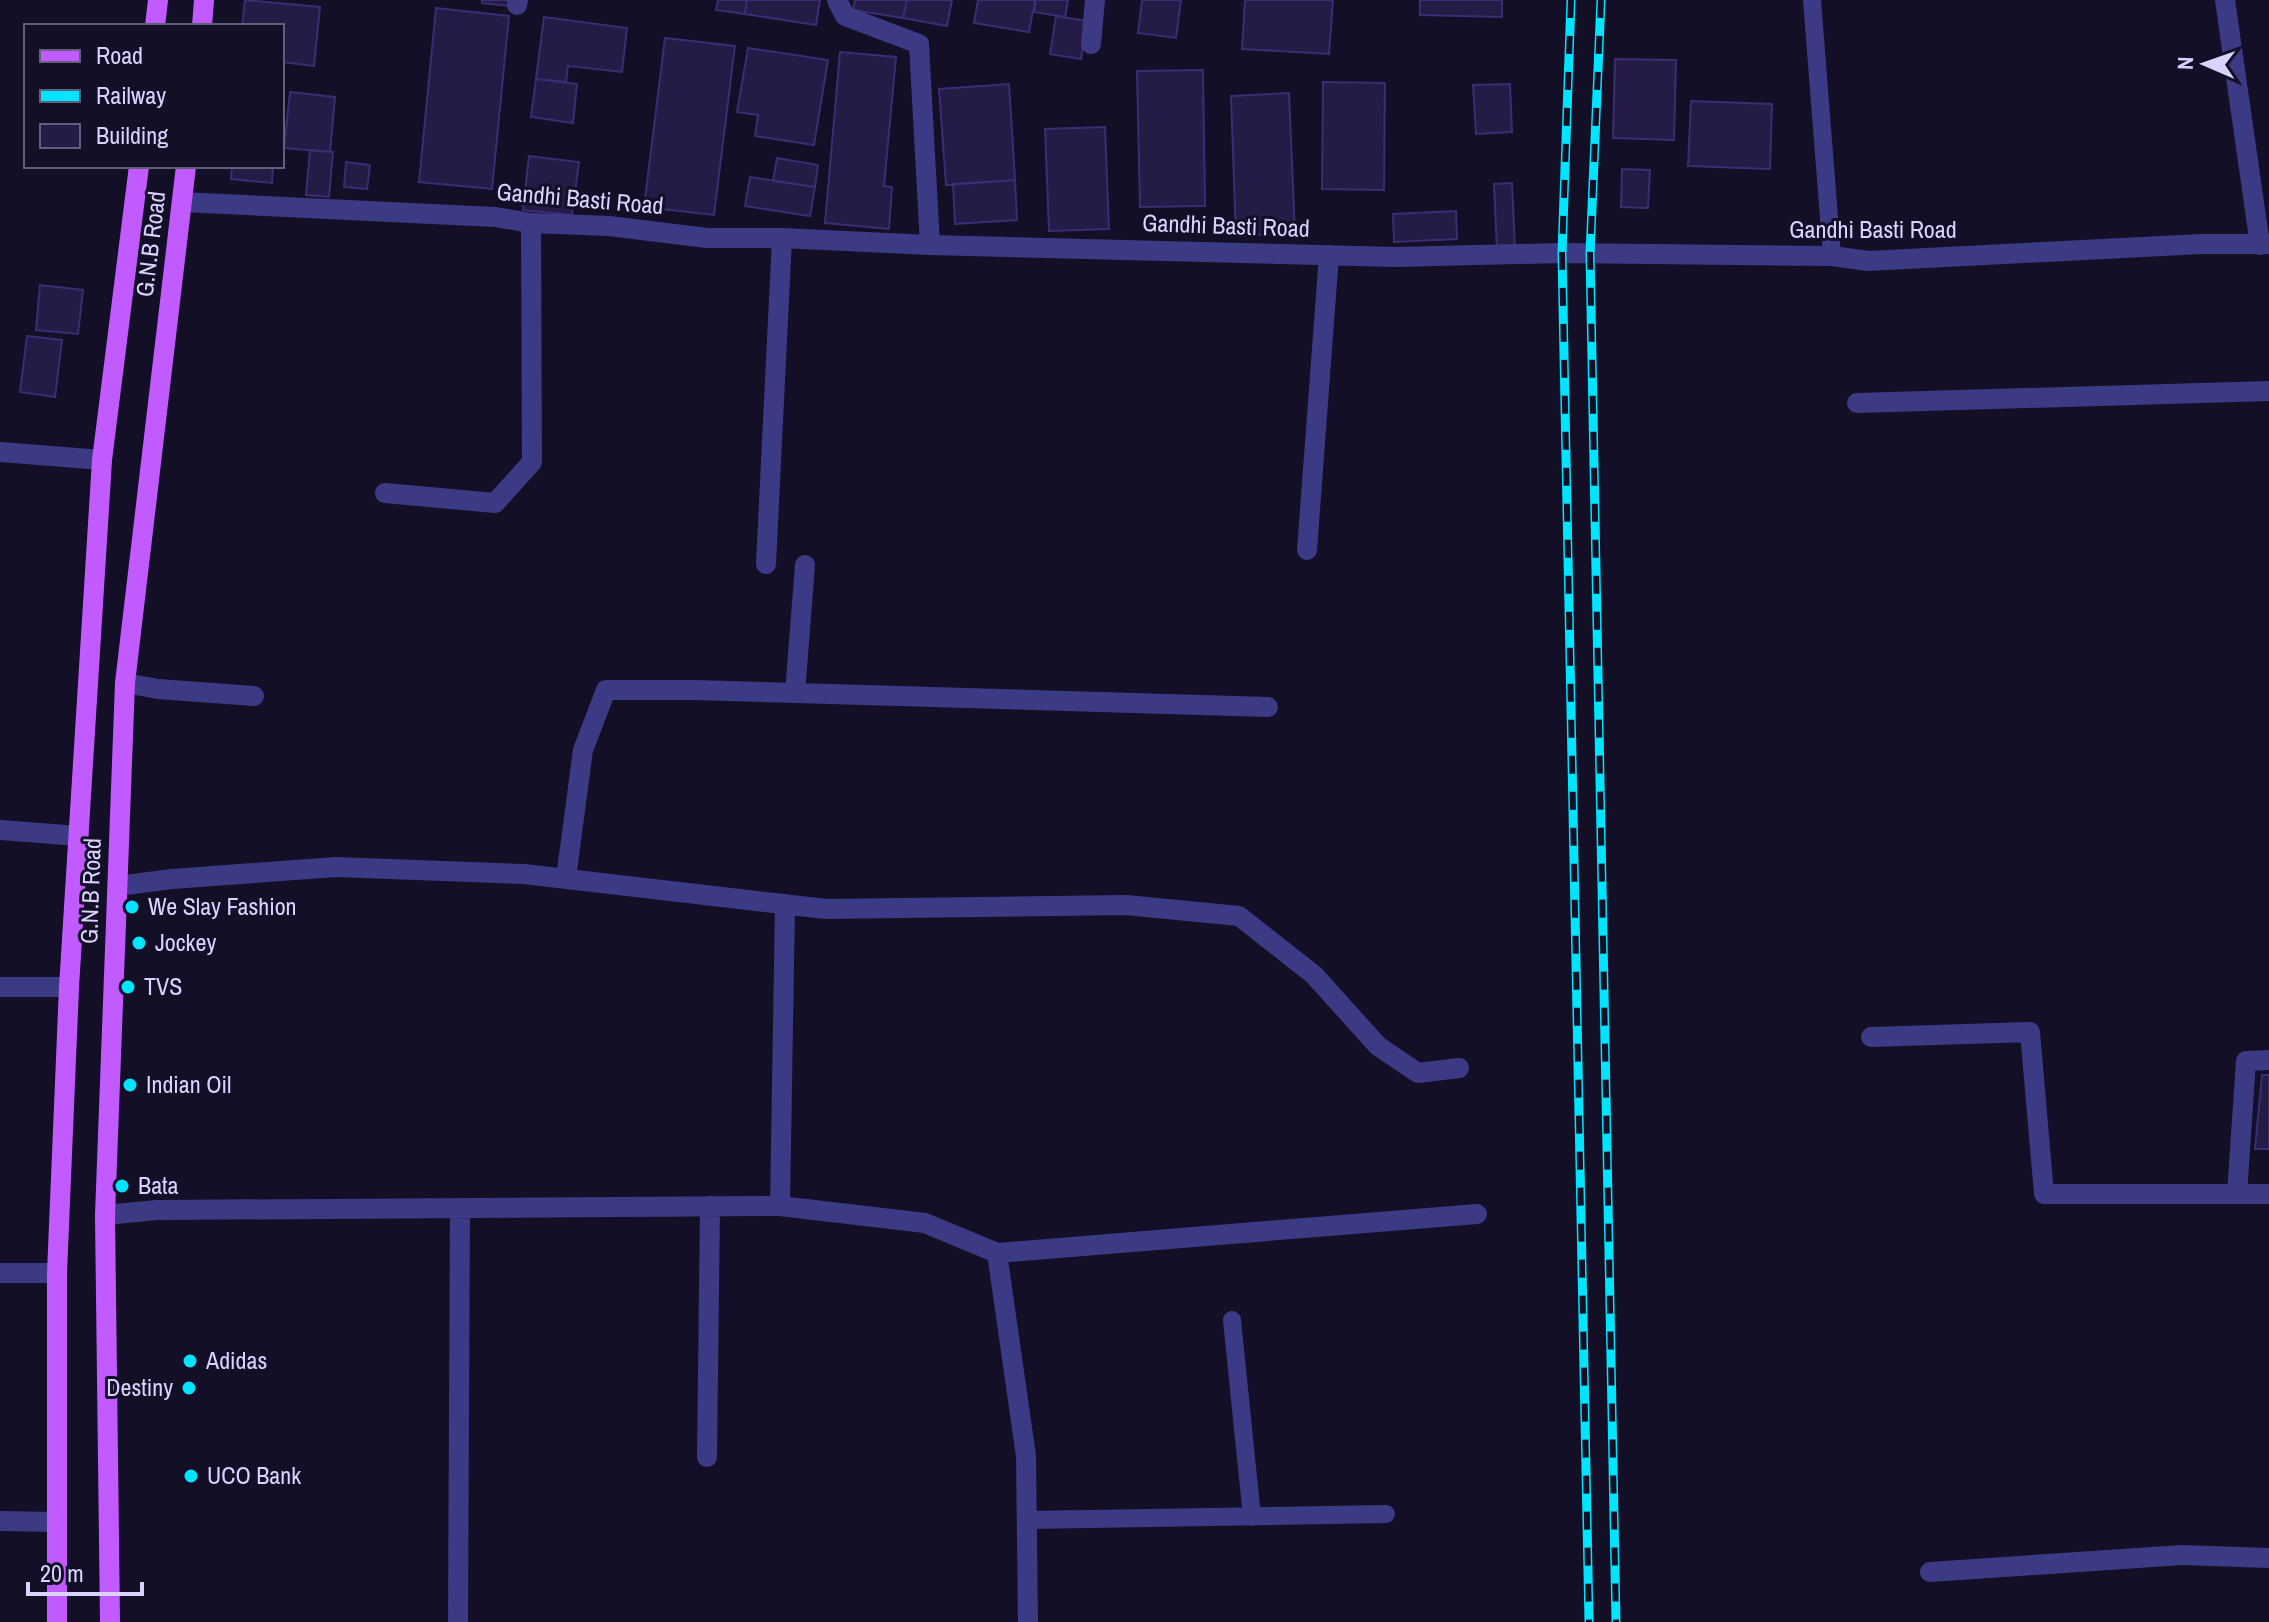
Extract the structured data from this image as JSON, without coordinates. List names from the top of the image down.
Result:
{
  "streets": {
    "main road": ["G.N.B Road"],
    "street": ["Gandhi Basti Road"]
  },
  "crossings": [
    ["Gandhi Basti Road", "G.N.B Road"]
  ],
  "places": [
    "We Slay Fashion",
    "Jockey",
    "TVS",
    "Indian Oil",
    "Bata",
    "Adidas",
    "Destiny",
    "UCO Bank"
  ],
  "legend": ["Road", "Railway", "Building"],
  "scale_bar": "20 m",
  "north": "left"
}
